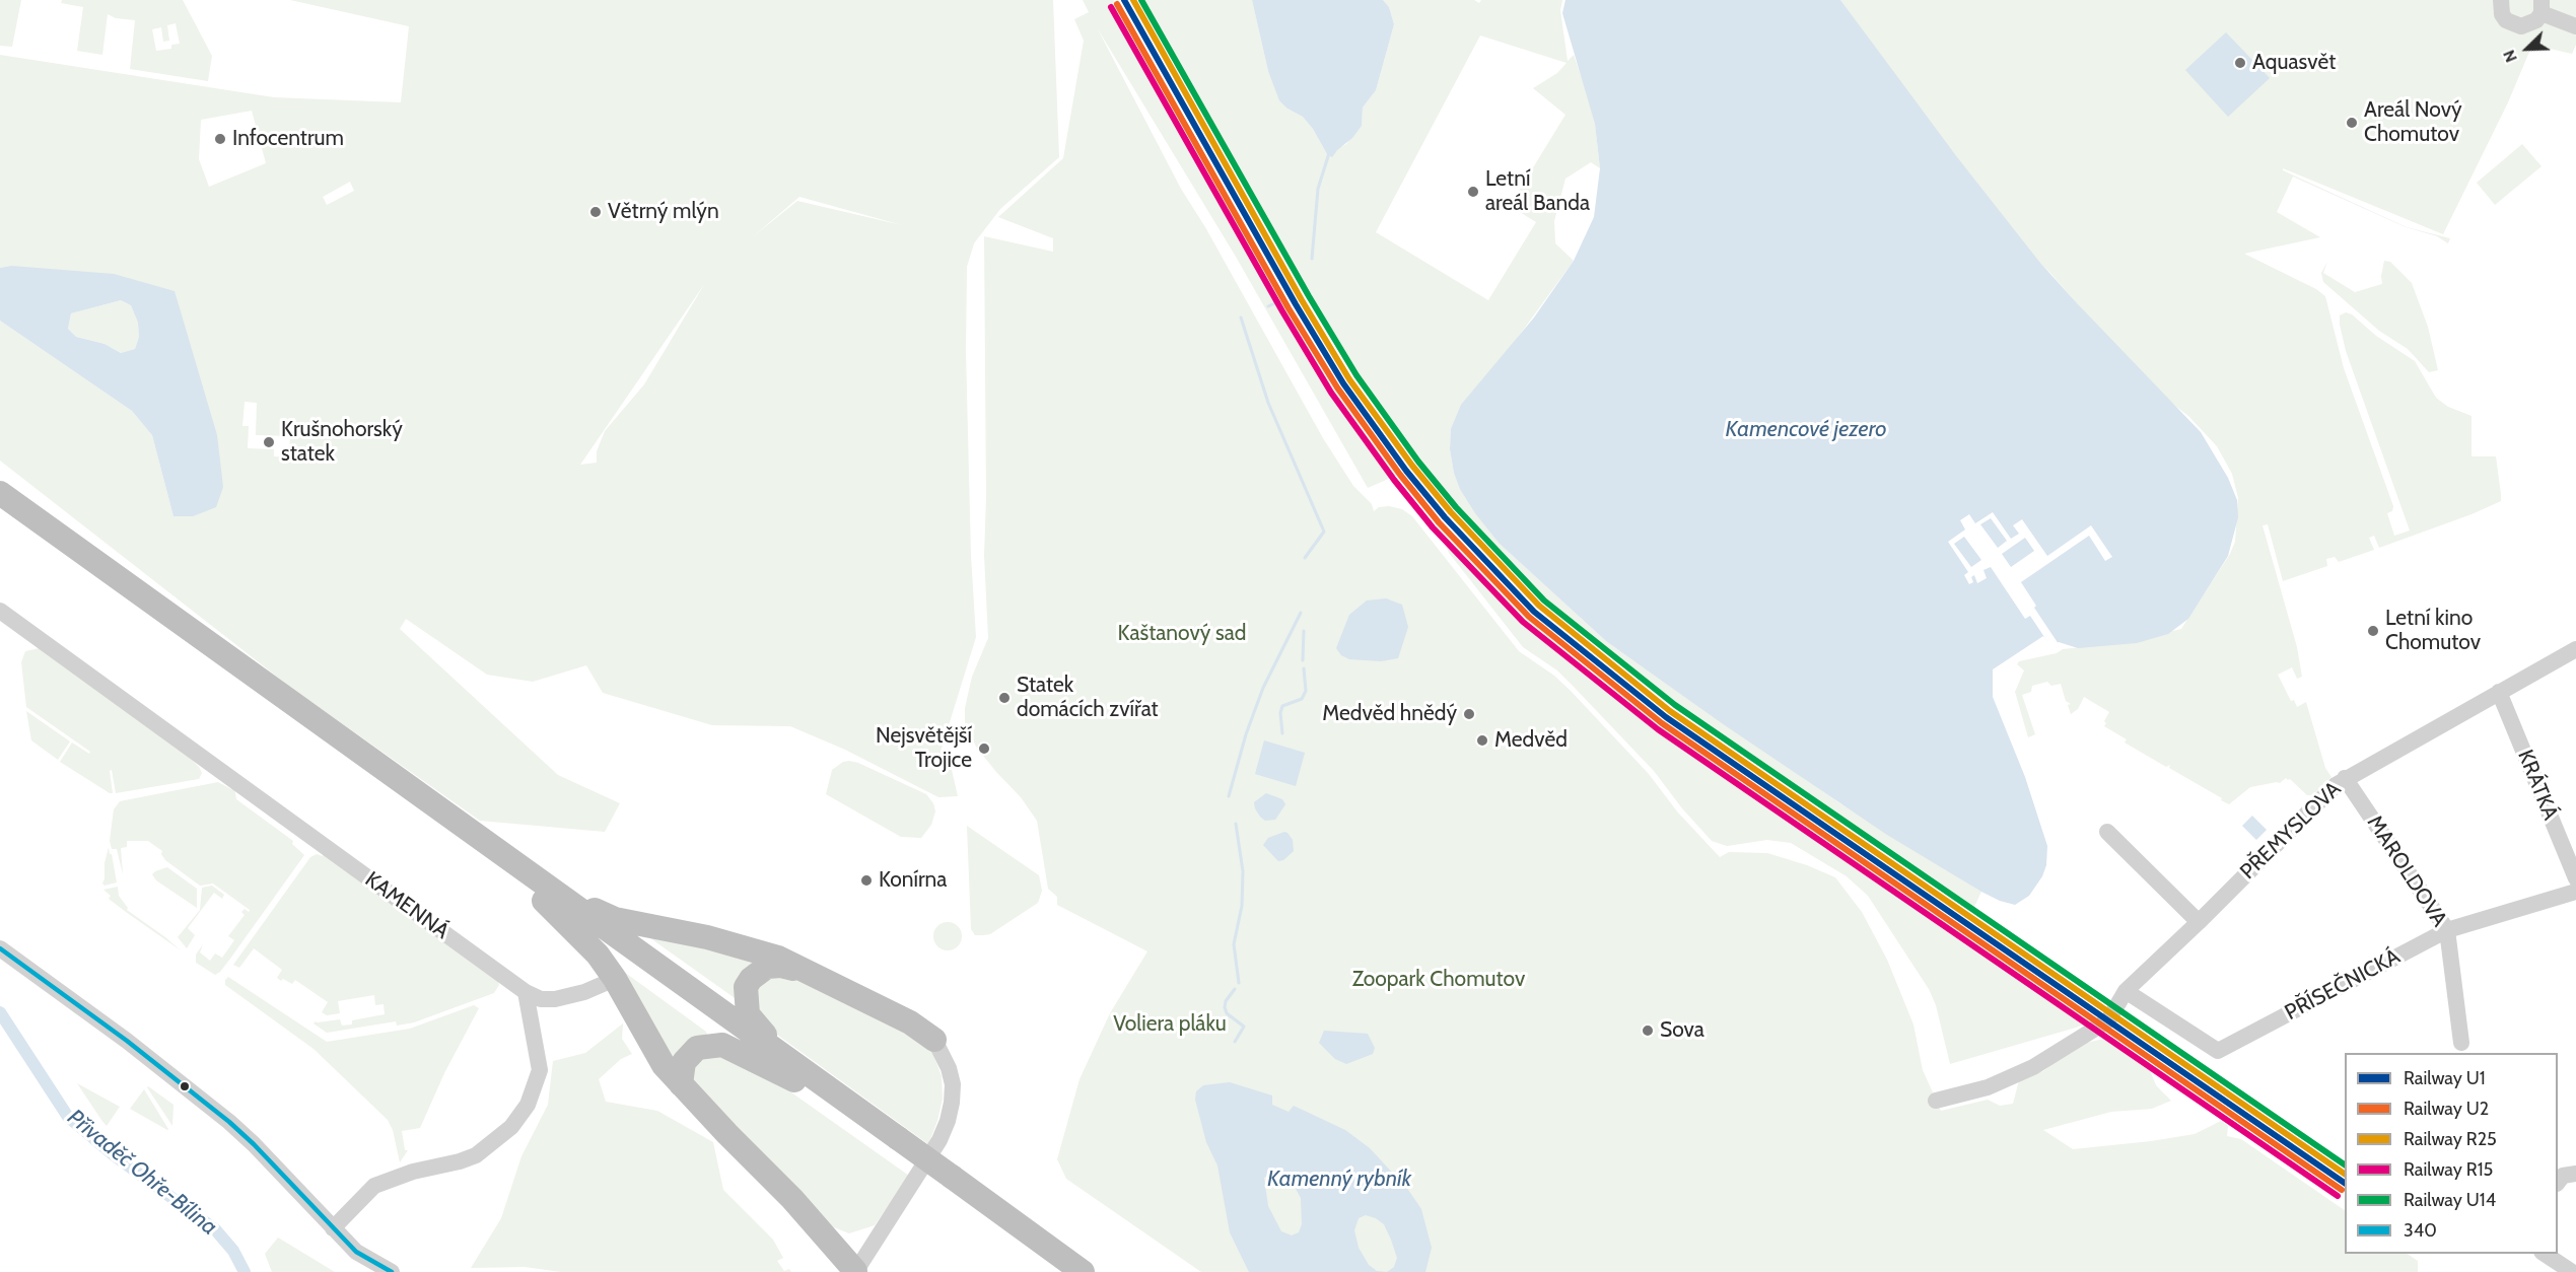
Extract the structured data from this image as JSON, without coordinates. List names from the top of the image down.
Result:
{
  "streets": {
    "street": [
      "KRÁTKÁ",
      "PŘEMYSLOVA",
      "MAROLDOVA",
      "KAMENNÁ",
      "PŘÍSEČNICKÁ"
    ]
  },
  "crossings": [
    ["KRÁTKÁ", "PŘEMYSLOVA"],
    ["PŘEMYSLOVA", "MAROLDOVA"],
    ["PŘEMYSLOVA", "PŘÍSEČNICKÁ"],
    ["MAROLDOVA", "PŘÍSEČNICKÁ"]
  ],
  "water": ["Kamencové jezero", "Přivaděč Ohře-Bílina", "Kamenný rybník"],
  "parks": ["Kaštanový sad", "Zoopark Chomutov", "Voliera pláku"],
  "places": [
    "Aquasvět",
    "Areál Nový Chomutov",
    "Infocentrum",
    "Letní areál Banda",
    "Větrný mlýn",
    "Krušnohorský statek",
    "Letní kino Chomutov",
    "Statek domácích zvířat",
    "Medvěd hnědý",
    "Medvěd",
    "Nejsvětější Trojice",
    "Konírna",
    "Sova"
  ],
  "lines": [
    "rail line U1",
    "rail line R25",
    "rail line U14",
    "rail line U2",
    "rail line R15",
    "transit line 340"
  ],
  "legend": [
    "Railway U1",
    "Railway U2",
    "Railway R25",
    "Railway R15",
    "Railway U14",
    "340"
  ],
  "north": "bottom left"
}
